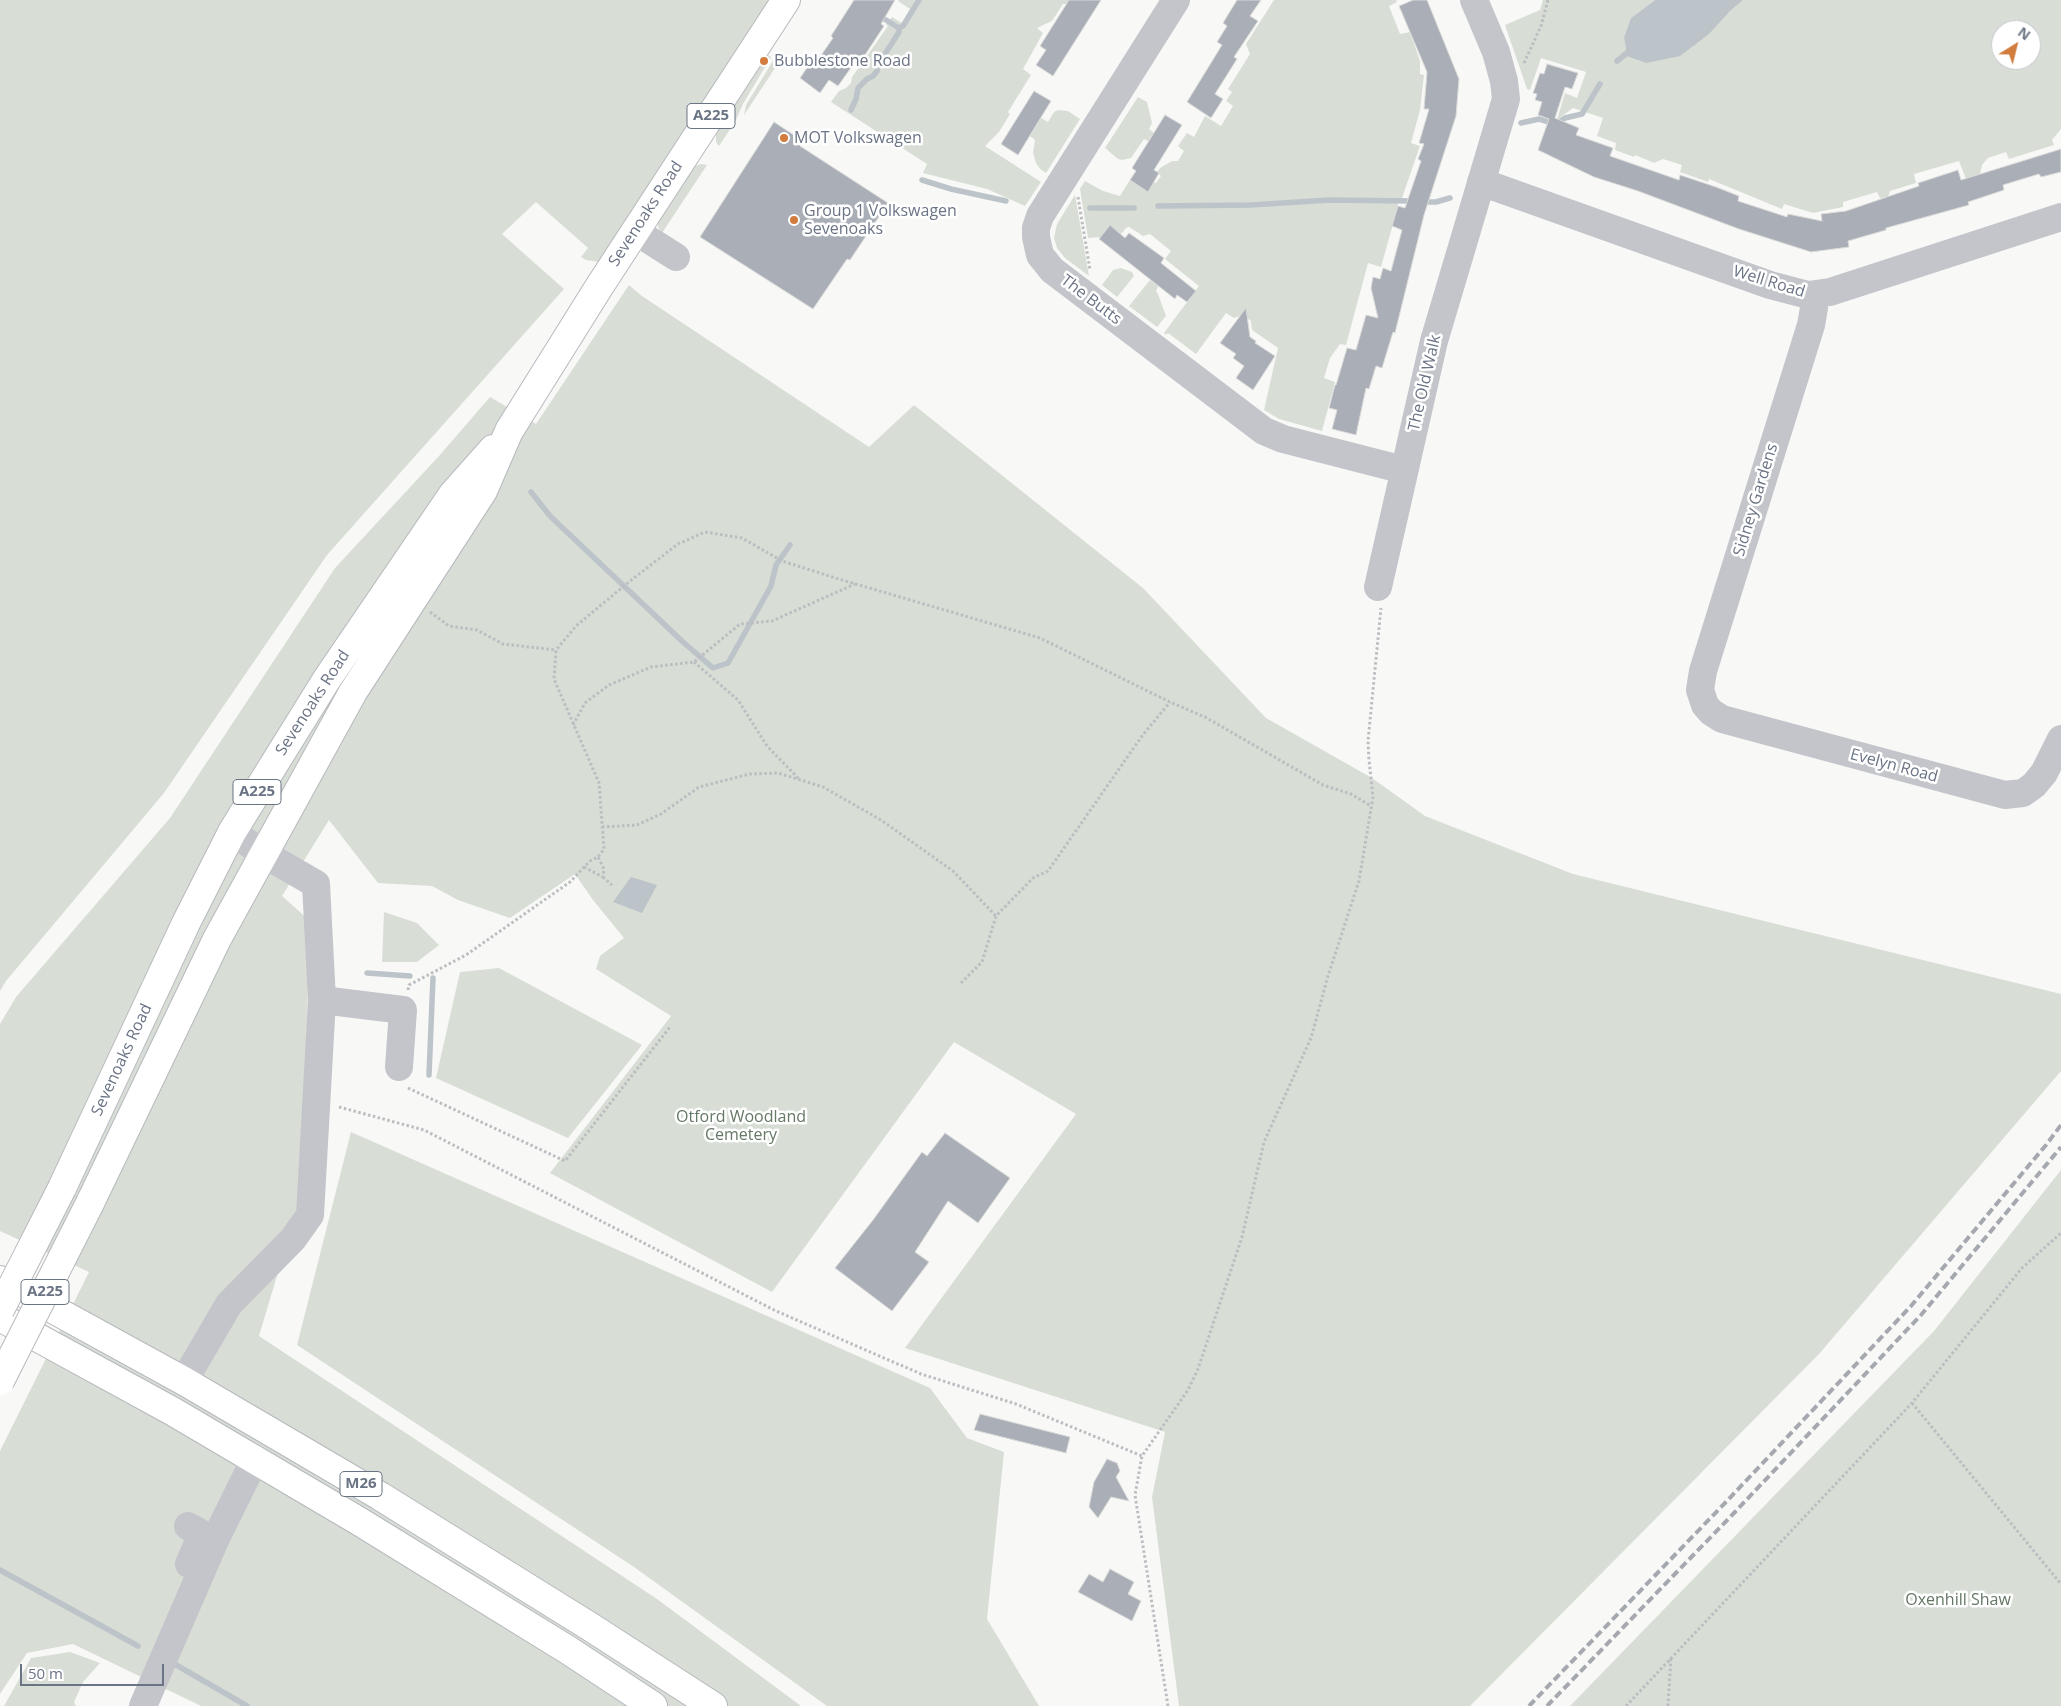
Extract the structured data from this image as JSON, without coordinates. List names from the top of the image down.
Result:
{
  "streets": {
    "main road": ["A225", "Sevenoaks Road", "M26"],
    "street": [
      "Well Road",
      "The Butts",
      "The Old Walk",
      "Sidney Gardens",
      "Evelyn Road"
    ]
  },
  "crossings": [
    ["Well Road", "The Old Walk"],
    ["Well Road", "Sidney Gardens"],
    ["The Butts", "The Old Walk"],
    ["Sidney Gardens", "Evelyn Road"]
  ],
  "parks": ["Otford Woodland Cemetery", "Oxenhill Shaw"],
  "places": ["Bubblestone Road", "MOT Volkswagen", "Group 1 Volkswagen Sevenoaks"],
  "scale_bar": "50 m",
  "north": "top right"
}
